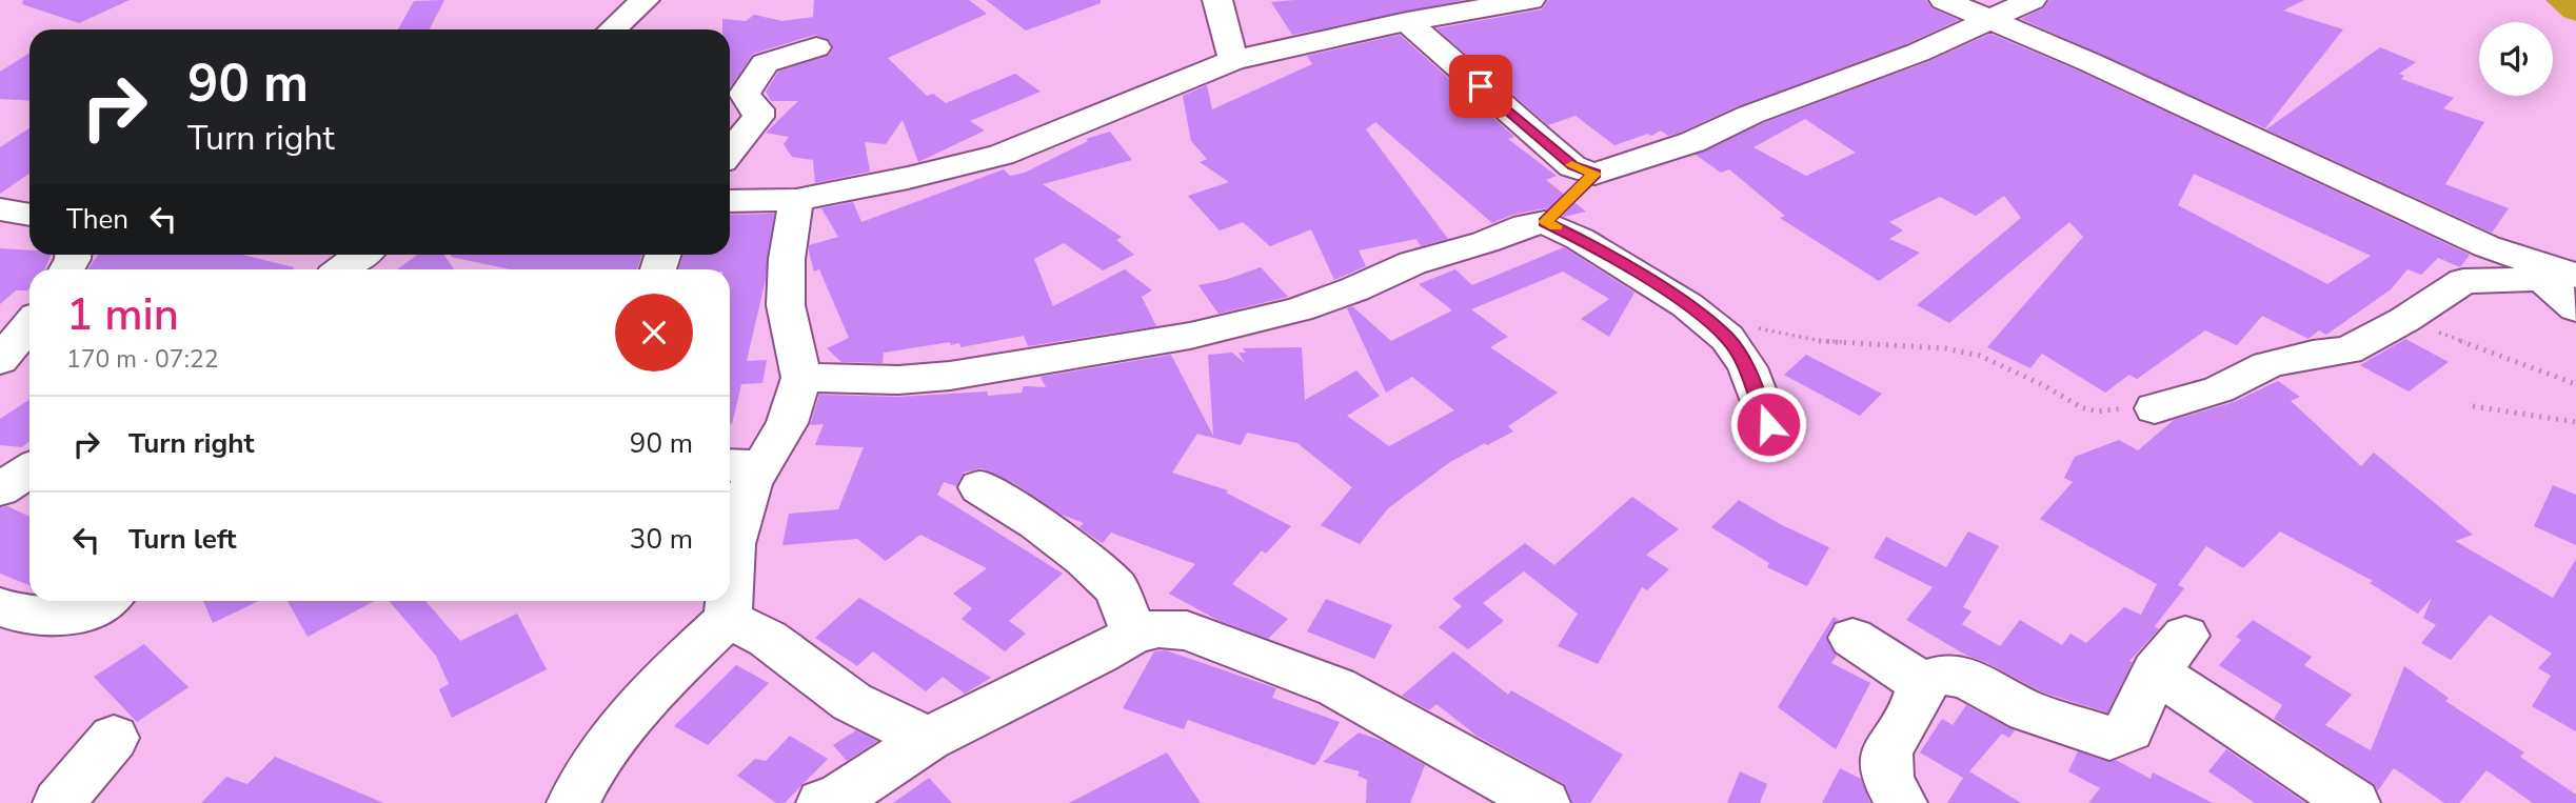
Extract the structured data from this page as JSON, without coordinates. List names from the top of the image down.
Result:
{
  "page": {
    "turn": ["90 m", "Turn right"],
    "then": "Then",
    "heading": ["1 min", "170 m · 07:22"],
    "list": [
      {
        "name": "Turn right",
        "value": "90 m"
      },
      {
        "name": "Turn left",
        "value": "30 m"
      }
    ]
  }
}
